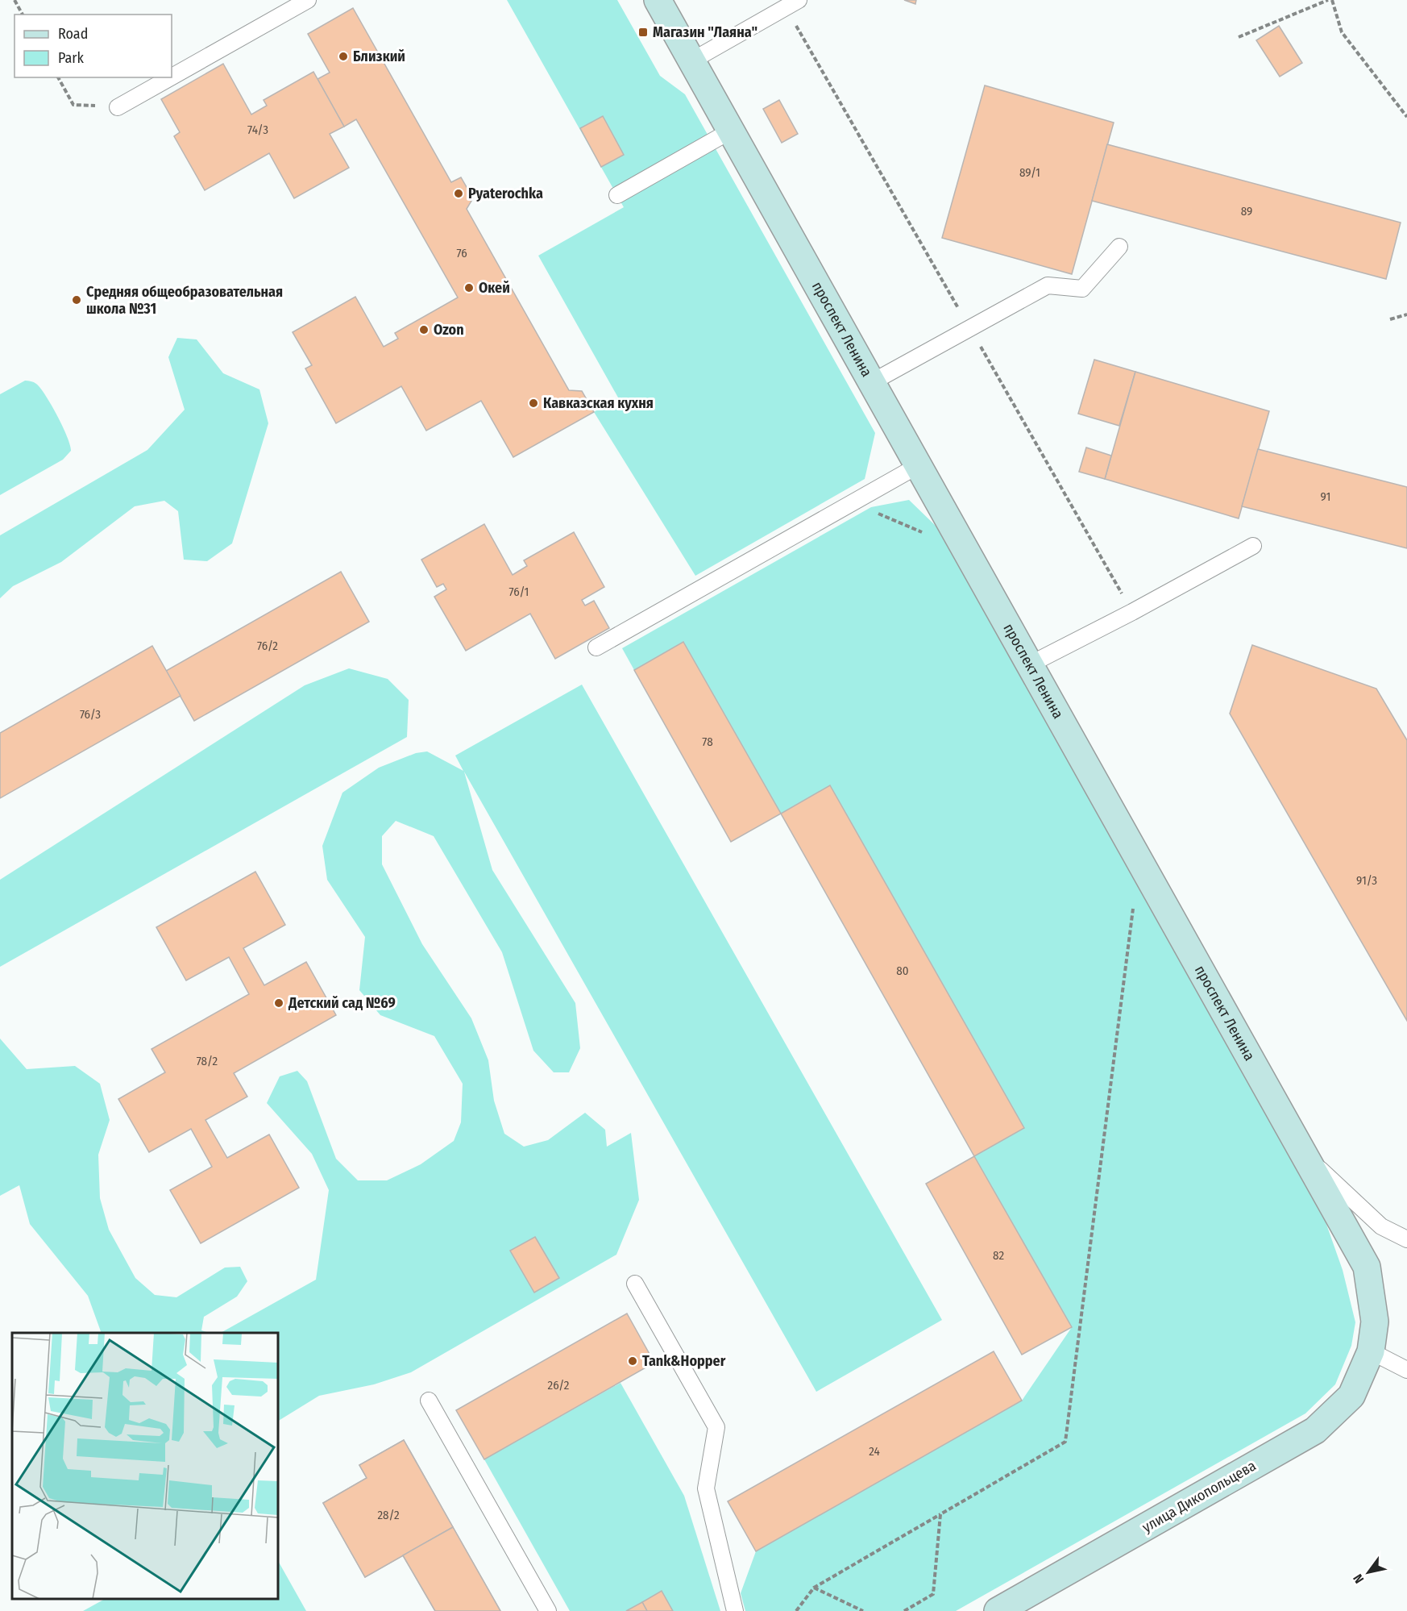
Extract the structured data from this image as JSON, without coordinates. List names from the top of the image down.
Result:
{
  "streets": {
    "street": ["проспект Ленина", "улица Дикопольцева"]
  },
  "crossings": [
    ["проспект Ленина", "улица Дикопольцева"]
  ],
  "places": {
    "transit": ["Магазин \"Лаяна\""],
    "other": [
      "Близкий",
      "Pyaterochka",
      "Окей",
      "Средняя общеобразовательная школа №31",
      "Ozon",
      "Кавказская кухня",
      "Детский сад №69",
      "Tank&Hopper"
    ]
  },
  "house_numbers": [
    "74/3",
    "89/1",
    "89",
    "76",
    "91",
    "76/1",
    "76/2",
    "76/3",
    "78",
    "91/3",
    "80",
    "78/2",
    "82",
    "26/2",
    "24",
    "28/2"
  ],
  "legend": ["Road", "Park"],
  "north": "bottom left"
}
